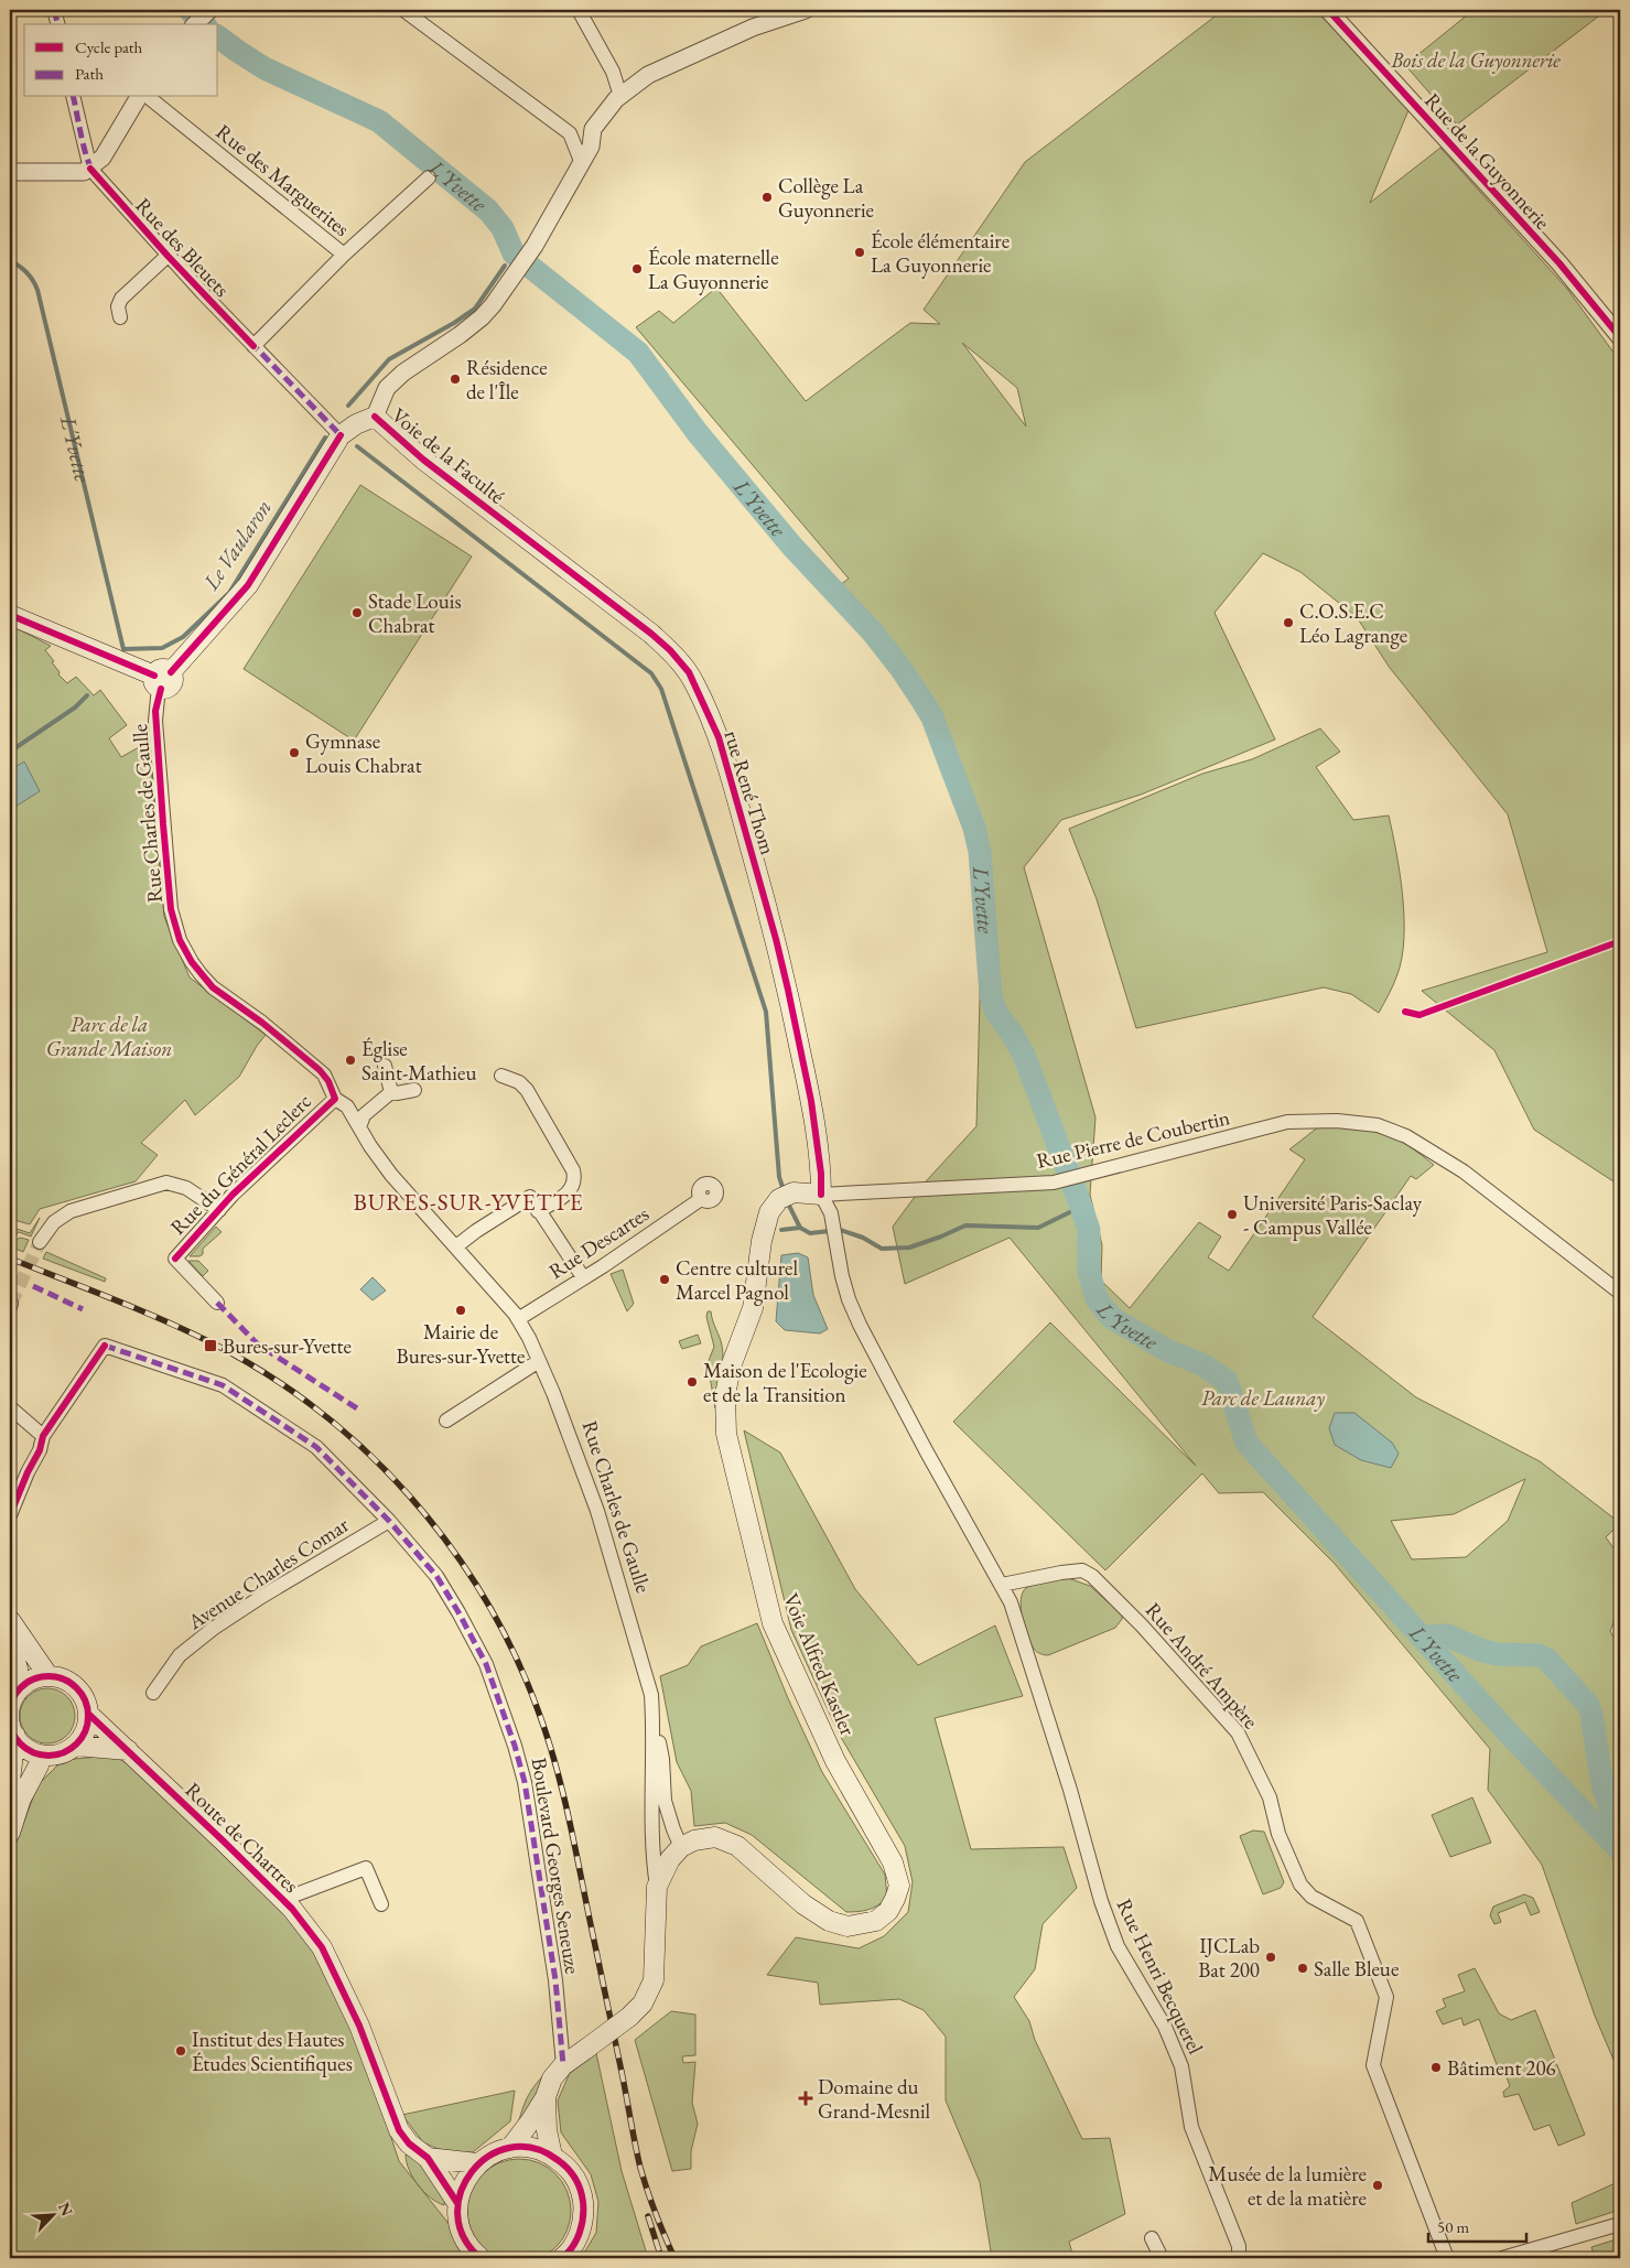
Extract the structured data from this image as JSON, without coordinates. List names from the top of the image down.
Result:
{
  "streets": {
    "main road": [
      "Voie de la Faculté",
      "rue René Thom",
      "Rue Charles de Gaulle",
      "Voie Alfred Kastler",
      "Route de Chartres"
    ],
    "street": [
      "Rue de la Guyonnerie",
      "Rue des Marguerites",
      "Rue des Bleuets",
      "Rue Pierre de Coubertin",
      "Rue du Général Leclerc",
      "Rue Descartes",
      "Avenue Charles Comar",
      "Rue André Ampère",
      "Boulevard Georges Seneuze",
      "Rue Henri Becquerel"
    ]
  },
  "crossings": [
    ["Voie de la Faculté", "rue René Thom"],
    ["rue René Thom", "Rue Pierre de Coubertin"],
    ["rue René Thom", "Voie Alfred Kastler"],
    ["Rue Charles de Gaulle", "Rue du Général Leclerc"],
    ["Rue Charles de Gaulle", "Rue Descartes"],
    ["Rue Charles de Gaulle", "Voie Alfred Kastler"],
    ["Rue Charles de Gaulle", "Boulevard Georges Seneuze"],
    ["Rue Pierre de Coubertin", "Voie Alfred Kastler"],
    ["Avenue Charles Comar", "Boulevard Georges Seneuze"],
    ["Rue André Ampère", "Rue Henri Becquerel"]
  ],
  "districts": ["BURES-SUR-YVETTE"],
  "water": ["L'Yvette", "Le Vaularon"],
  "parks": ["Bois de la Guyonnerie", "Parc de la Grande Maison", "Parc de Launay"],
  "places": {
    "other": [
      "Collège La Guyonnerie",
      "École élémentaire La Guyonnerie",
      "École maternelle La Guyonnerie",
      "Résidence de l'Île",
      "Stade Louis Chabrat",
      "C.O.S.E.C Léo Lagrange",
      "Gymnase Louis Chabrat",
      "Église Saint-Mathieu",
      "Université Paris-Saclay - Campus Vallée",
      "Centre culturel Marcel Pagnol",
      "Mairie de Bures-sur-Yvette",
      "Maison de l'Ecologie et de la Transition",
      "IJCLab Bat 200",
      "Salle Bleue",
      "Institut des Hautes Études Scientifiques",
      "Bâtiment 206",
      "Musée de la lumière et de la matière"
    ],
    "transit": ["Bures-sur-Yvette"],
    "health": ["Domaine du Grand-Mesnil"]
  },
  "legend": ["Cycle path", "Path"],
  "scale_bar": "50 m",
  "north": "top right"
}
